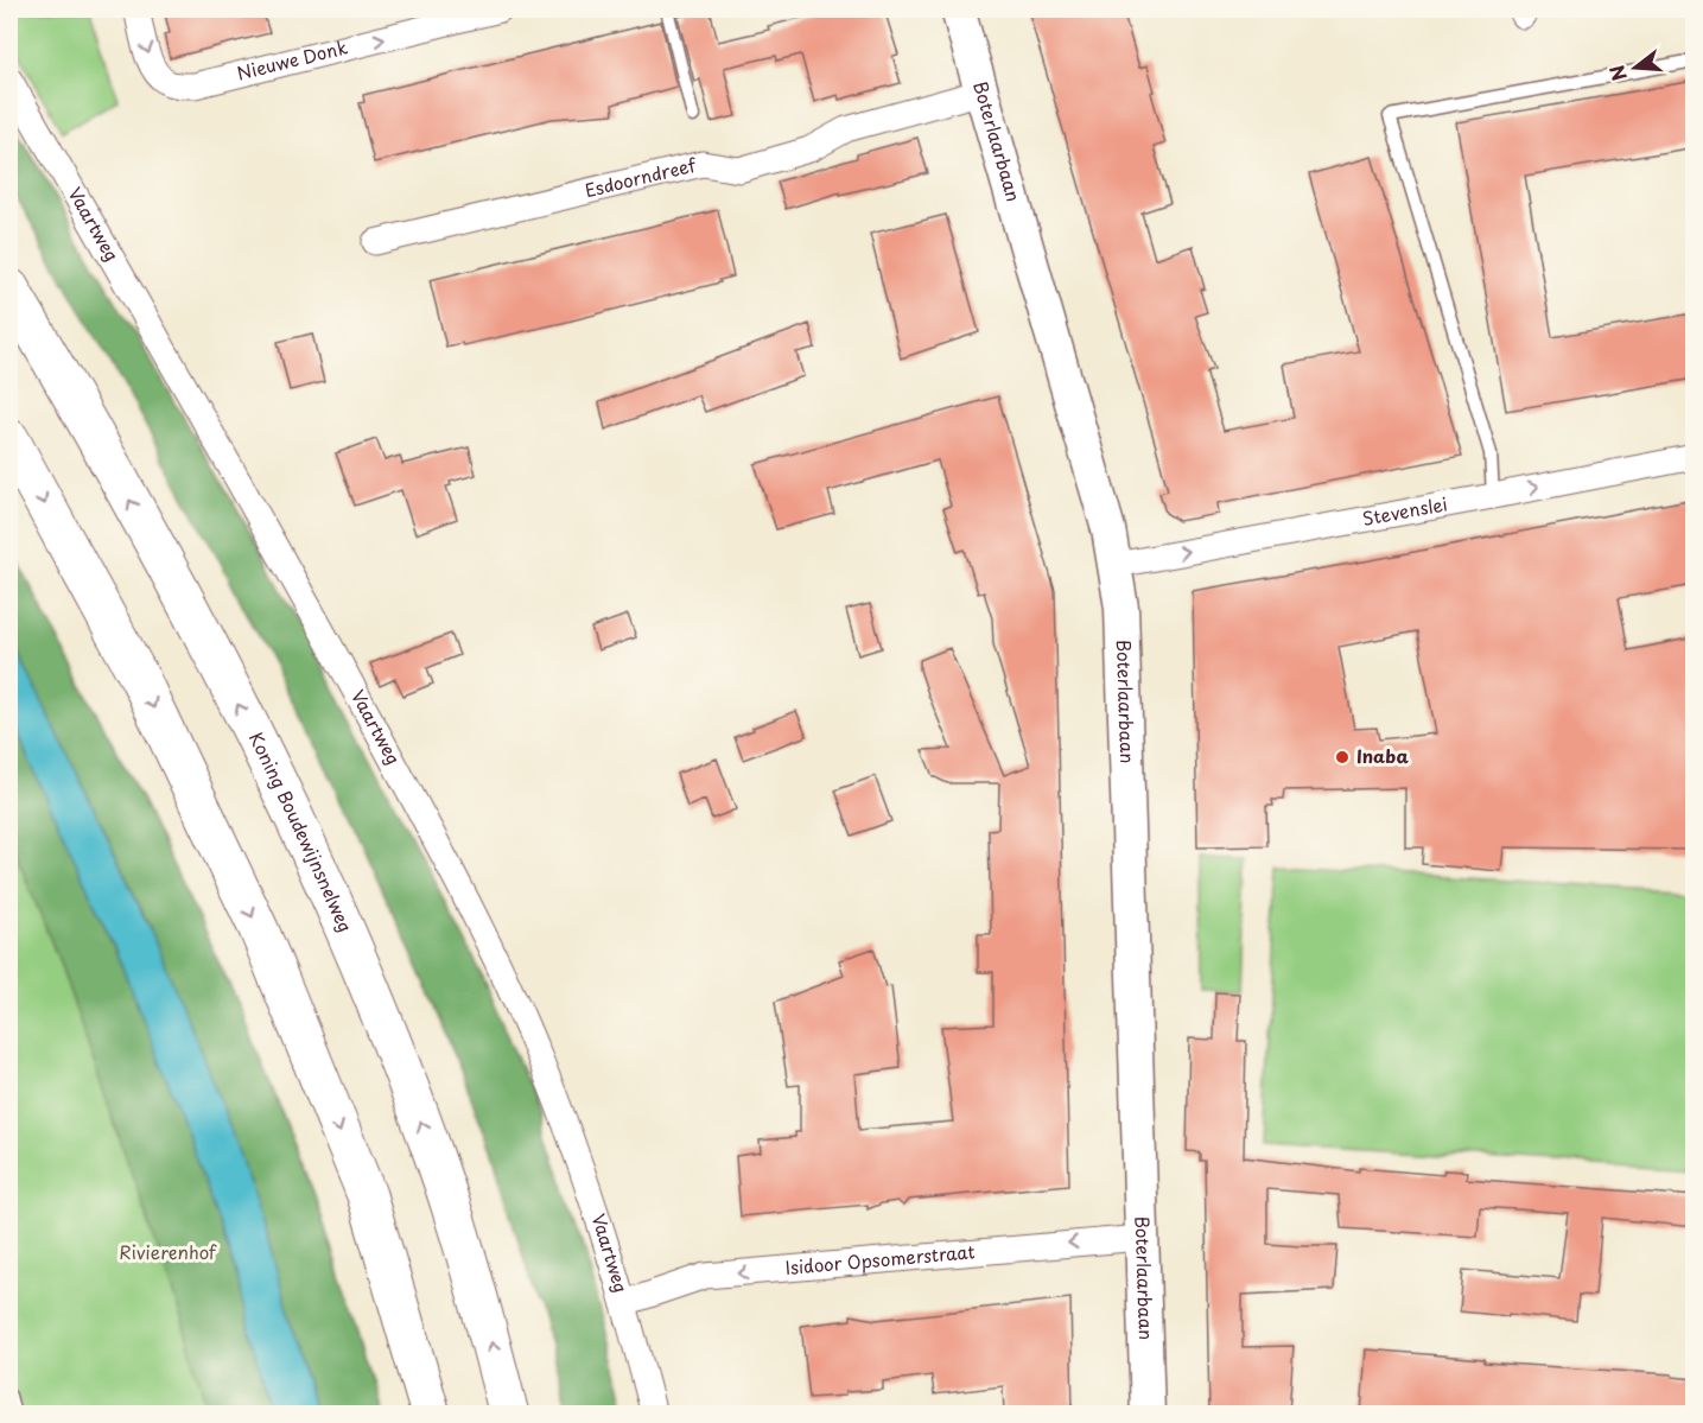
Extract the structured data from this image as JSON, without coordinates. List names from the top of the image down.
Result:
{
  "streets": {
    "highway": ["Koning Boudewijnsnelweg"],
    "main road": ["Boterlaarbaan"],
    "street": [
      "Nieuwe Donk",
      "Esdoorndreef",
      "Vaartweg",
      "Stevenslei",
      "Isidoor Opsomerstraat"
    ]
  },
  "crossings": [
    ["Boterlaarbaan", "Esdoorndreef"],
    ["Boterlaarbaan", "Stevenslei"],
    ["Boterlaarbaan", "Isidoor Opsomerstraat"],
    ["Vaartweg", "Isidoor Opsomerstraat"]
  ],
  "one_way": ["Nieuwe Donk", "Stevenslei", "Isidoor Opsomerstraat"],
  "parks": ["Rivierenhof"],
  "places": ["Inaba"],
  "north": "left"
}
